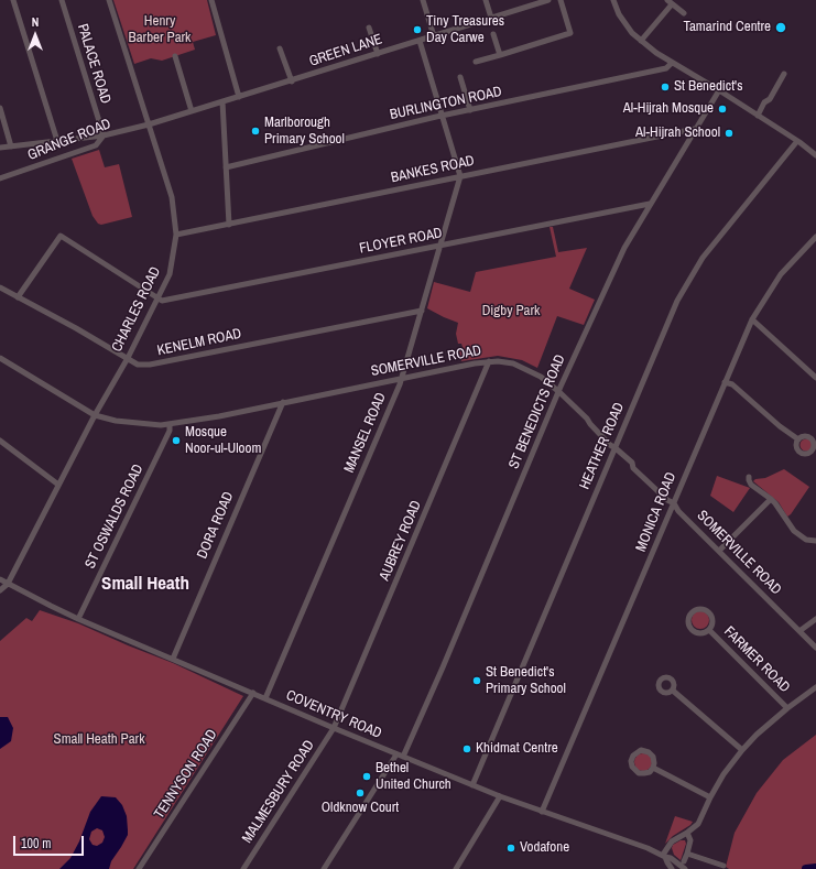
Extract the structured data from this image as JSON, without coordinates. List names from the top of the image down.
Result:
{
  "streets": {
    "street": [
      "GREEN LANE",
      "PALACE ROAD",
      "BURLINGTON ROAD",
      "GRANGE ROAD",
      "BANKES ROAD",
      "FLOYER ROAD",
      "CHARLES ROAD",
      "KENELM ROAD",
      "SOMERVILLE ROAD",
      "ST BENEDICTS ROAD",
      "MANSEL ROAD",
      "HEATHER ROAD",
      "MONICA ROAD",
      "ST OSWALDS ROAD",
      "DORA ROAD",
      "AUBREY ROAD",
      "FARMER ROAD",
      "COVENTRY ROAD",
      "TENNYSON ROAD",
      "MALMESBURY ROAD"
    ]
  },
  "crossings": [
    ["GREEN LANE", "GRANGE ROAD"],
    ["GREEN LANE", "CHARLES ROAD"],
    ["PALACE ROAD", "GRANGE ROAD"],
    ["GRANGE ROAD", "CHARLES ROAD"],
    ["BANKES ROAD", "CHARLES ROAD"],
    ["BANKES ROAD", "ST BENEDICTS ROAD"],
    ["BANKES ROAD", "MANSEL ROAD"],
    ["FLOYER ROAD", "CHARLES ROAD"],
    ["FLOYER ROAD", "ST BENEDICTS ROAD"],
    ["FLOYER ROAD", "MANSEL ROAD"],
    ["CHARLES ROAD", "KENELM ROAD"],
    ["CHARLES ROAD", "SOMERVILLE ROAD"],
    ["CHARLES ROAD", "COVENTRY ROAD"],
    ["KENELM ROAD", "MANSEL ROAD"],
    ["SOMERVILLE ROAD", "ST BENEDICTS ROAD"],
    ["SOMERVILLE ROAD", "MANSEL ROAD"],
    ["SOMERVILLE ROAD", "HEATHER ROAD"],
    ["SOMERVILLE ROAD", "MONICA ROAD"],
    ["SOMERVILLE ROAD", "ST OSWALDS ROAD"],
    ["SOMERVILLE ROAD", "DORA ROAD"],
    ["SOMERVILLE ROAD", "AUBREY ROAD"],
    ["ST BENEDICTS ROAD", "COVENTRY ROAD"],
    ["MANSEL ROAD", "COVENTRY ROAD"],
    ["HEATHER ROAD", "COVENTRY ROAD"],
    ["MONICA ROAD", "COVENTRY ROAD"],
    ["ST OSWALDS ROAD", "COVENTRY ROAD"],
    ["DORA ROAD", "COVENTRY ROAD"],
    ["AUBREY ROAD", "COVENTRY ROAD"],
    ["AUBREY ROAD", "MALMESBURY ROAD"],
    ["COVENTRY ROAD", "TENNYSON ROAD"],
    ["COVENTRY ROAD", "MALMESBURY ROAD"]
  ],
  "districts": ["Small Heath"],
  "parks": ["Henry Barber Park", "Digby Park", "Small Heath Park"],
  "places": [
    "Tamarind Centre",
    "Tiny Treasures Day Carwe",
    "St Benedict's",
    "Al-Hijrah Mosque",
    "Marlborough Primary School",
    "Al-Hijrah School",
    "Mosque Noor-ul-Uloom",
    "St Benedict's Primary School",
    "Khidmat Centre",
    "Bethel United Church",
    "Oldknow Court",
    "Vodafone"
  ],
  "scale_bar": "100 m",
  "north": "top"
}
